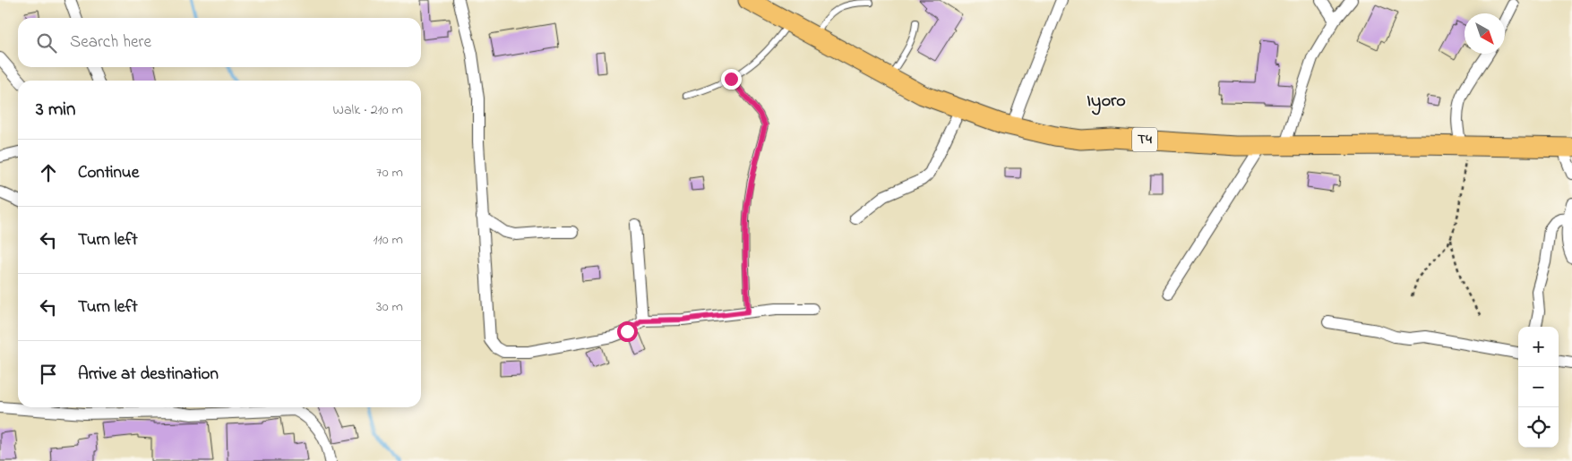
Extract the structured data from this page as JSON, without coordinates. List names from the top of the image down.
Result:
{
  "streets": {
    "highway": ["T4"]
  },
  "districts": ["Iyoro"],
  "north": "bottom right",
  "page": {
    "search": "Search here",
    "heading": ["3 min", "Walk · 210 m"],
    "list": [
      ["Continue", "70 m"],
      ["Turn left", "110 m"],
      ["Turn left", "30 m"],
      "Arrive at destination"
    ],
    "map_buttons": ["+", "−"]
  }
}
